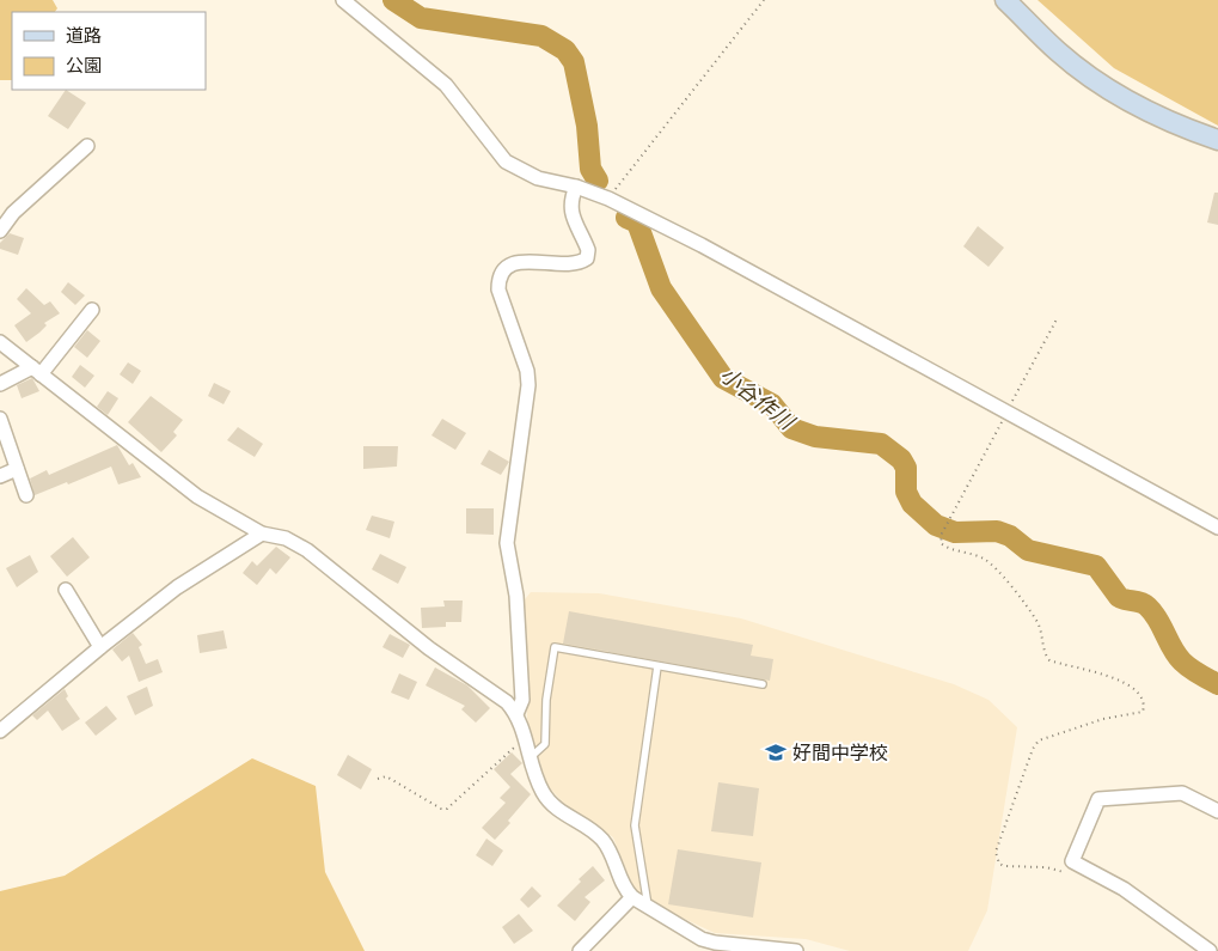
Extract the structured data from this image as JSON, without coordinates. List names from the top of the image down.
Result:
{
  "water": ["小谷作川"],
  "places": {
    "school or university": ["好間中学校"]
  },
  "legend": ["道路", "公園"]
}
